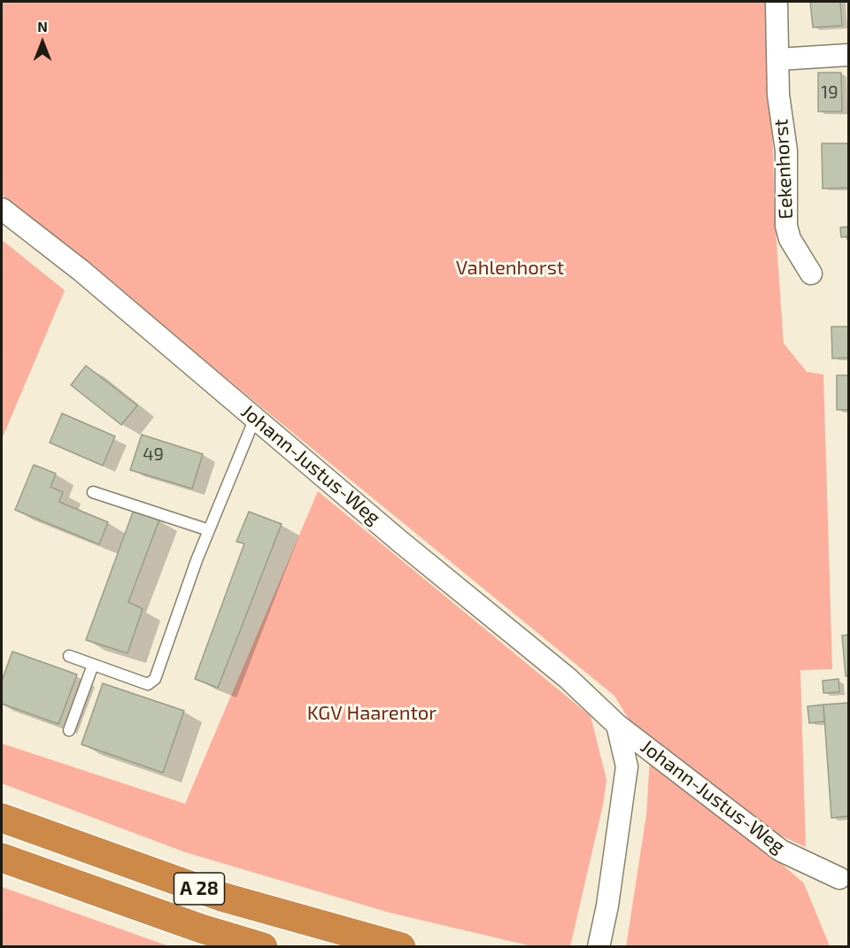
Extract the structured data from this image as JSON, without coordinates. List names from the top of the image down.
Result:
{
  "streets": {
    "highway": ["A 28"],
    "street": ["Eekenhorst", "Johann-Justus-Weg"]
  },
  "parks": ["Vahlenhorst", "KGV Haarentor"],
  "house_numbers": ["19", "49"],
  "north": "top"
}
